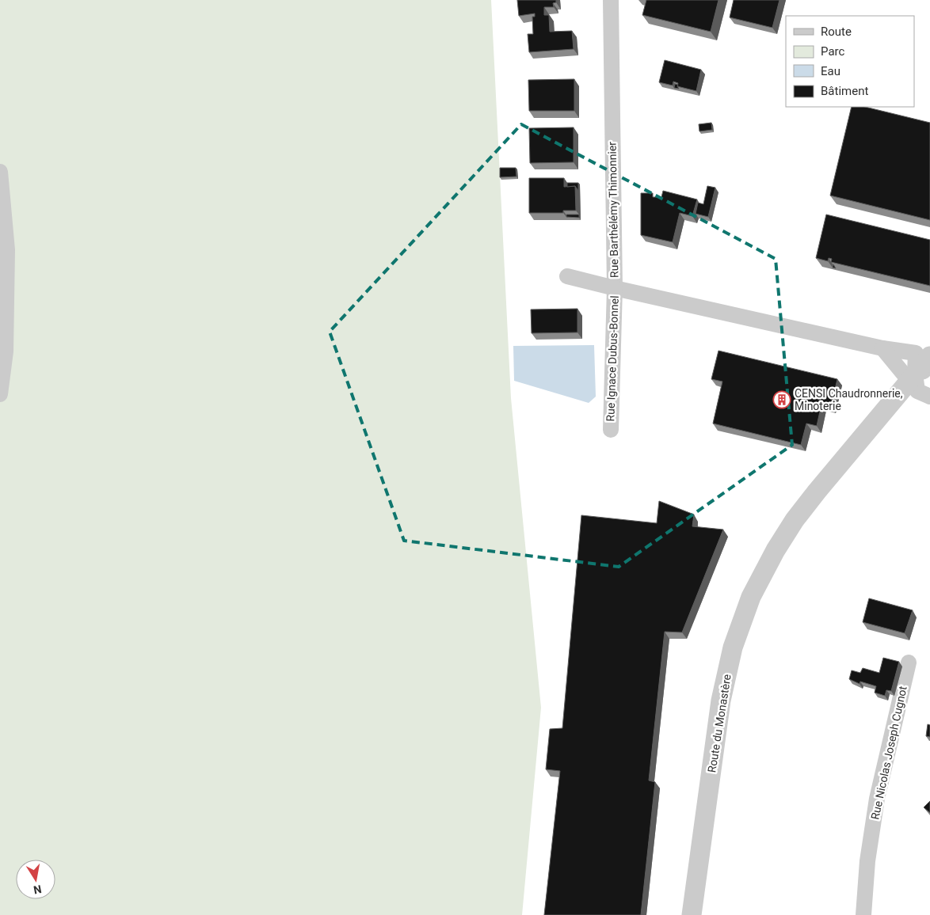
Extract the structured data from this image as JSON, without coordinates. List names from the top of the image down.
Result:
{
  "streets": {
    "street": [
      "Rue Barthélémy Thimonnier",
      "Rue Ignace Dubus-Bonnel",
      "Route du Monastère",
      "Rue Nicolas Joseph Cugnot"
    ]
  },
  "crossings": [
    ["Rue Barthélémy Thimonnier", "Rue Ignace Dubus-Bonnel"],
    ["Rue Barthélémy Thimonnier", "Route du Monastère"]
  ],
  "places": {
    "building": ["CENSI Chaudronnerie, Minoterie"]
  },
  "legend": [
    "Route",
    "Parc",
    "Eau",
    "Bâtiment"
  ],
  "north": "bottom"
}
